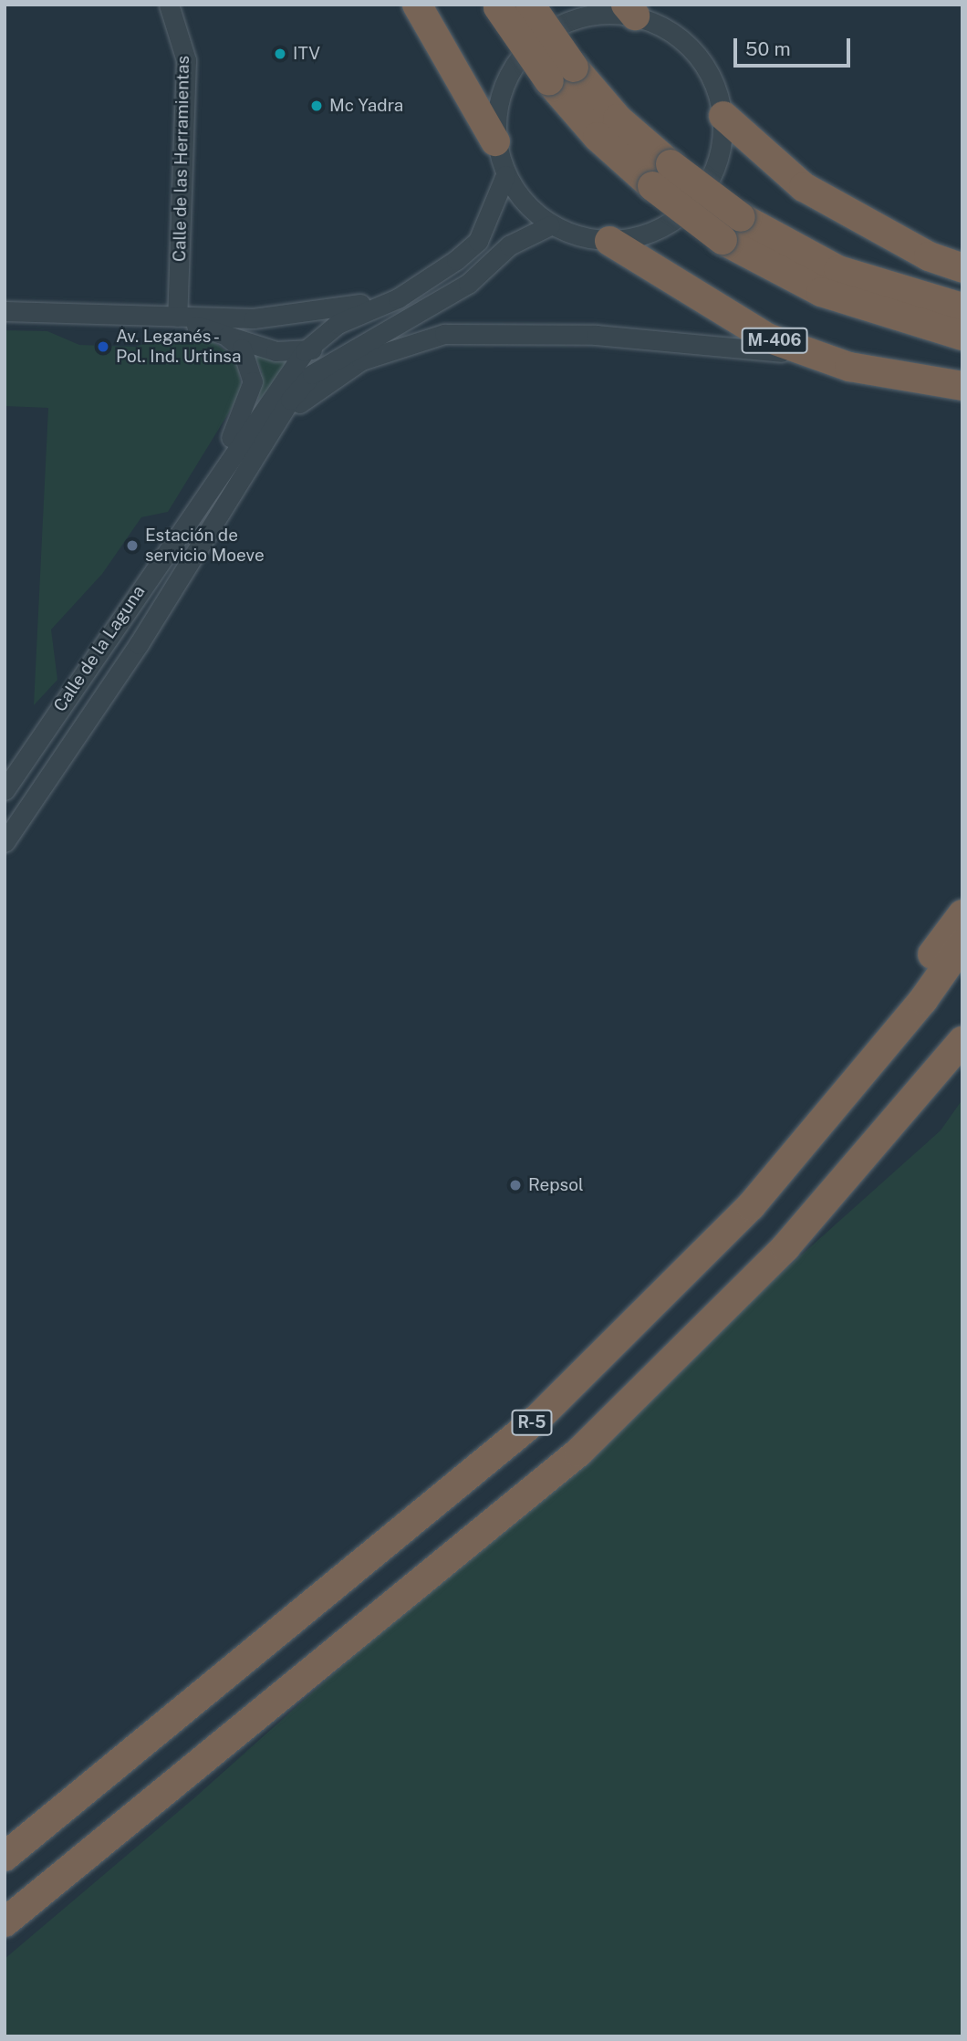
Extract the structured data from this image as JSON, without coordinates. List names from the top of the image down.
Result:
{
  "streets": {
    "highway": ["M-406", "R-5"],
    "street": ["Calle de las Herramientas", "Calle de la Laguna"]
  },
  "places": [
    "ITV",
    "Mc Yadra",
    "Av. Leganés - Pol. Ind. Urtinsa",
    "Estación de servicio Moeve",
    "Repsol"
  ],
  "scale_bar": "50 m"
}
